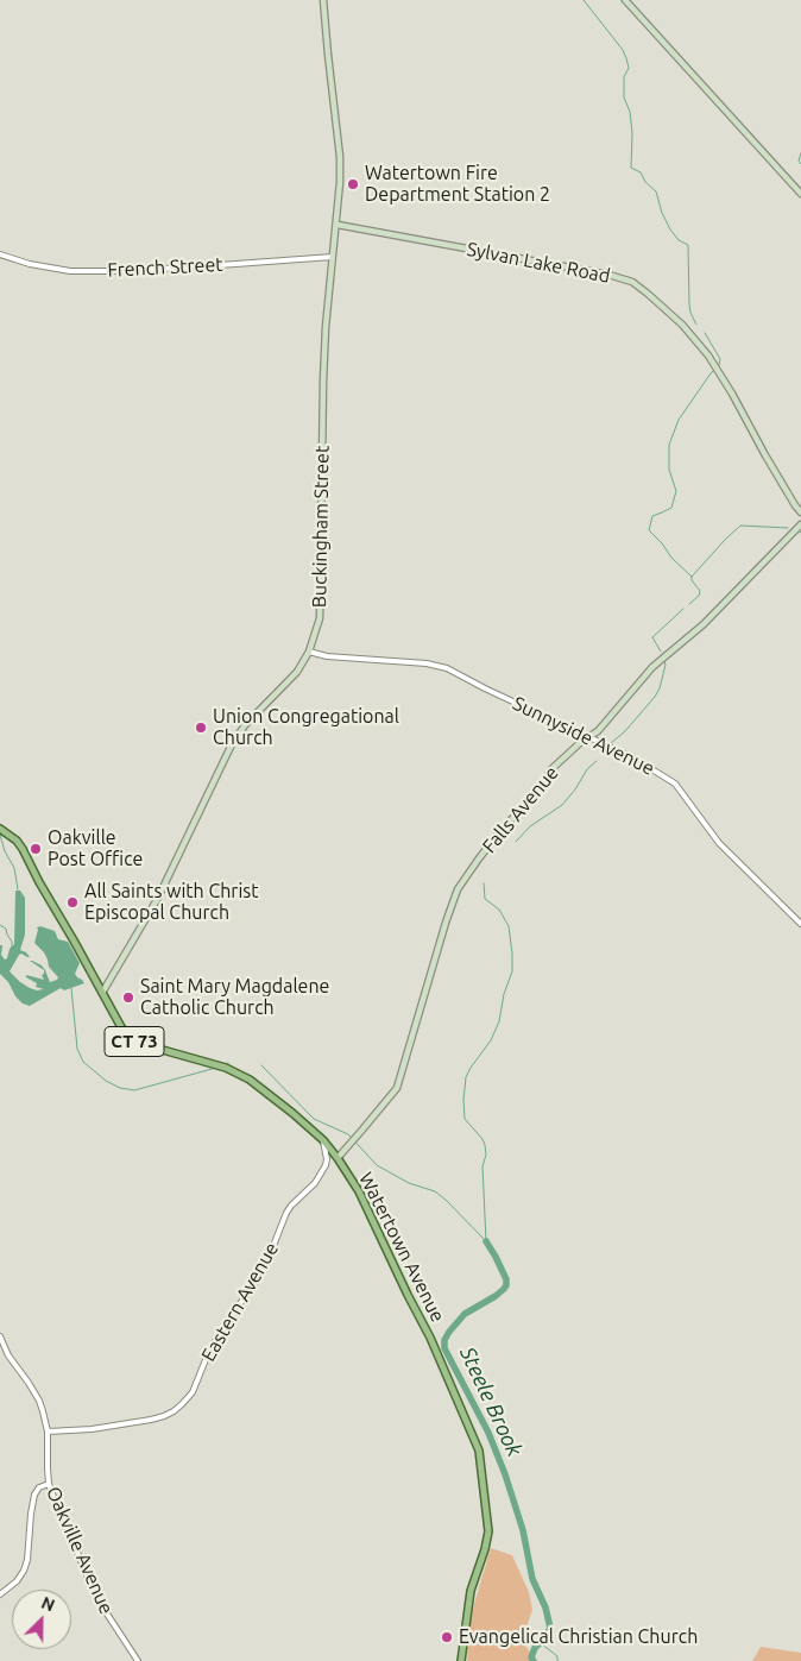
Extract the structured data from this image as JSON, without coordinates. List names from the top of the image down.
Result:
{
  "streets": {
    "main road": [
      "Sylvan Lake Road",
      "Buckingham Street",
      "Falls Avenue",
      "CT 73",
      "Watertown Avenue"
    ],
    "street": [
      "French Street",
      "Sunnyside Avenue",
      "Eastern Avenue",
      "Oakville Avenue"
    ]
  },
  "crossings": [
    ["Sylvan Lake Road", "Buckingham Street"],
    ["French Street", "Buckingham Street"],
    ["Buckingham Street", "Sunnyside Avenue"],
    ["Buckingham Street", "CT 73"],
    ["Buckingham Street", "Watertown Avenue"],
    ["Sunnyside Avenue", "Falls Avenue"],
    ["Falls Avenue", "Watertown Avenue"],
    ["CT 73", "Watertown Avenue"],
    ["Watertown Avenue", "Eastern Avenue"],
    ["Eastern Avenue", "Oakville Avenue"]
  ],
  "water": ["Steele Brook"],
  "places": [
    "Watertown Fire Department Station 2",
    "Union Congregational Church",
    "Oakville Post Office",
    "All Saints with Christ Episcopal Church",
    "Saint Mary Magdalene Catholic Church",
    "Evangelical Christian Church"
  ],
  "north": "top right"
}
